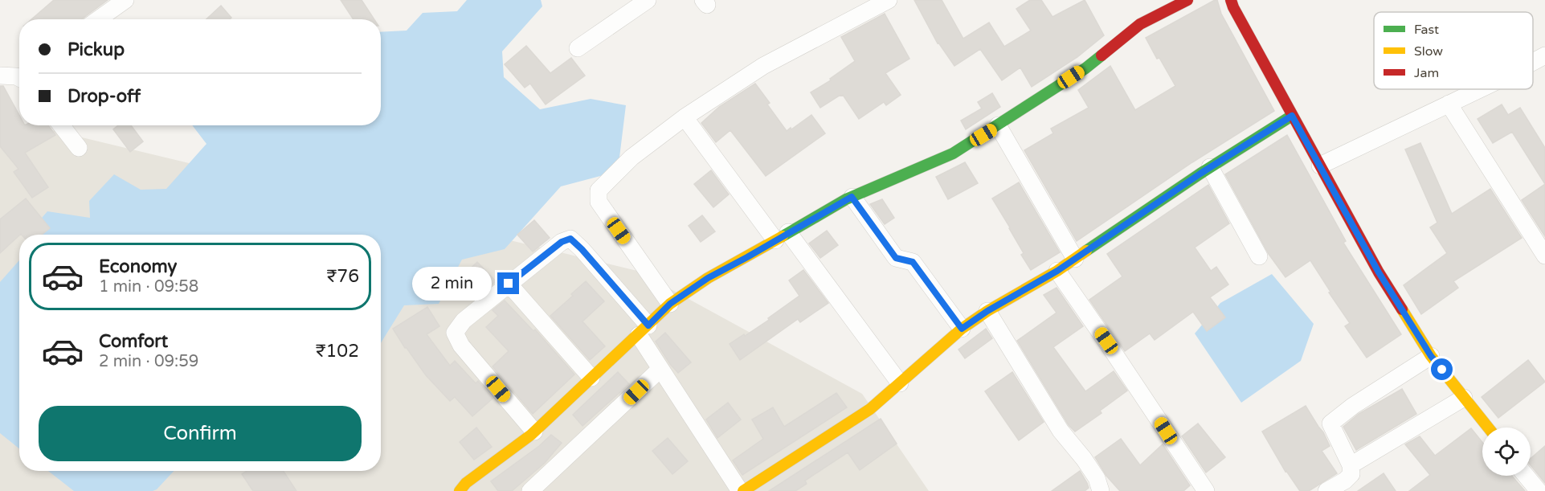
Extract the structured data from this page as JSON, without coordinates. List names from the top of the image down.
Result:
{
  "legend": ["Fast", "Slow", "Jam"],
  "page": {
    "banner": ["Pickup", "Drop-off"],
    "list": [
      {
        "name": "Economy",
        "note": "1 min · 09:58",
        "value": "₹76"
      },
      {
        "name": "Comfort",
        "note": "2 min · 09:59",
        "value": "₹102"
      }
    ],
    "bubble": "2 min",
    "buttons": "Confirm"
  }
}
